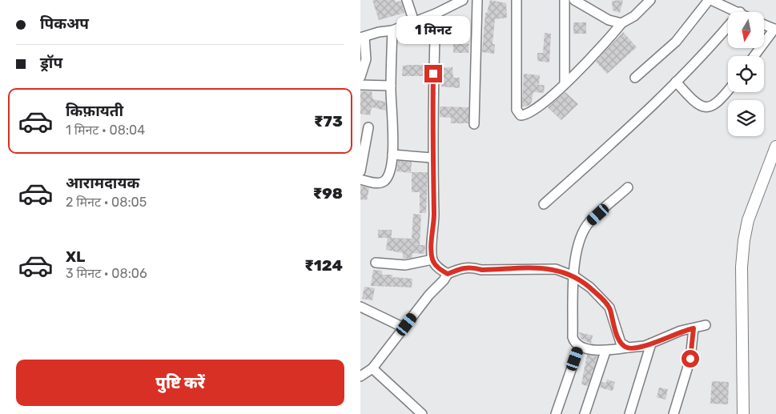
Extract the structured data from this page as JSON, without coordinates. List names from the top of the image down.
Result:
{
  "north": "bottom",
  "page": {
    "banner": ["पिकअप", "ड्रॉप"],
    "bubble": "1 मिनट",
    "list": [
      {
        "name": "किफ़ायती",
        "note": "1 मिनट · 08:04",
        "value": "₹73"
      },
      {
        "name": "आरामदायक",
        "note": "2 मिनट · 08:05",
        "value": "₹98"
      },
      {
        "name": "XL",
        "note": "3 मिनट · 08:06",
        "value": "₹124"
      }
    ],
    "buttons": "पुष्टि करें"
  }
}
